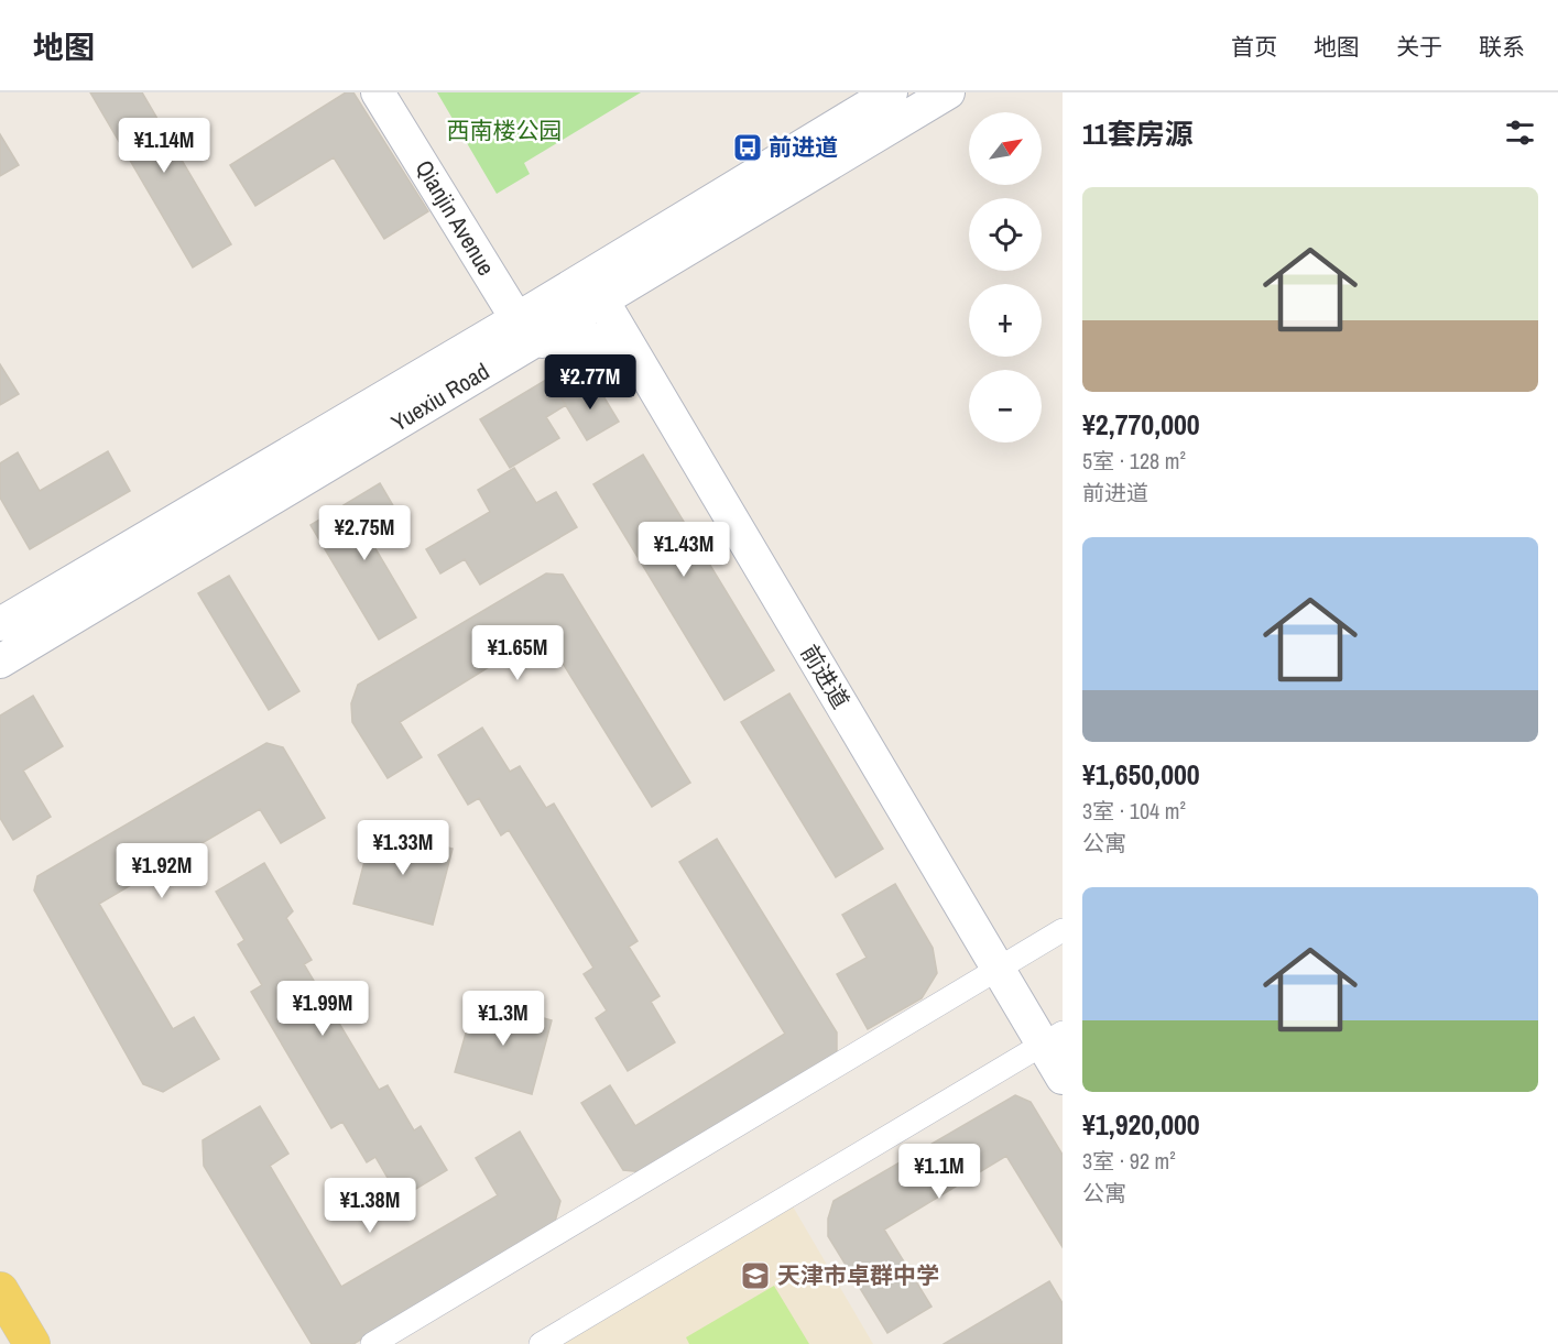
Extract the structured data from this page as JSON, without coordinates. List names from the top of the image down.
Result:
{
  "streets": {
    "street": ["Qianjin Avenue", "Yuexiu Road", "前进道"]
  },
  "crossings": [
    ["Qianjin Avenue", "Yuexiu Road"],
    ["Yuexiu Road", "前进道"]
  ],
  "parks": ["西南楼公园"],
  "places": {
    "bus stop": ["前进道"],
    "school or university": ["天津市卓群中学"]
  },
  "north": "top right",
  "page": {
    "header": "地图",
    "nav": [
      "首页",
      "地图",
      "关于",
      "联系"
    ],
    "heading": "11套房源",
    "map_buttons": ["+", "−"],
    "price": [
      "¥1.14M",
      "¥2.77M",
      "¥2.75M",
      "¥1.43M",
      "¥1.65M",
      "¥1.33M",
      "¥1.92M",
      "¥1.99M",
      "¥1.3M",
      "¥1.1M",
      "¥1.38M"
    ],
    "list": [
      {
        "name": "¥2,770,000",
        "note": "5室 · 128 m² · 前进道"
      },
      {
        "name": "¥1,650,000",
        "note": "3室 · 104 m² · 公寓"
      },
      {
        "name": "¥1,920,000",
        "note": "3室 · 92 m² · 公寓"
      }
    ]
  }
}
